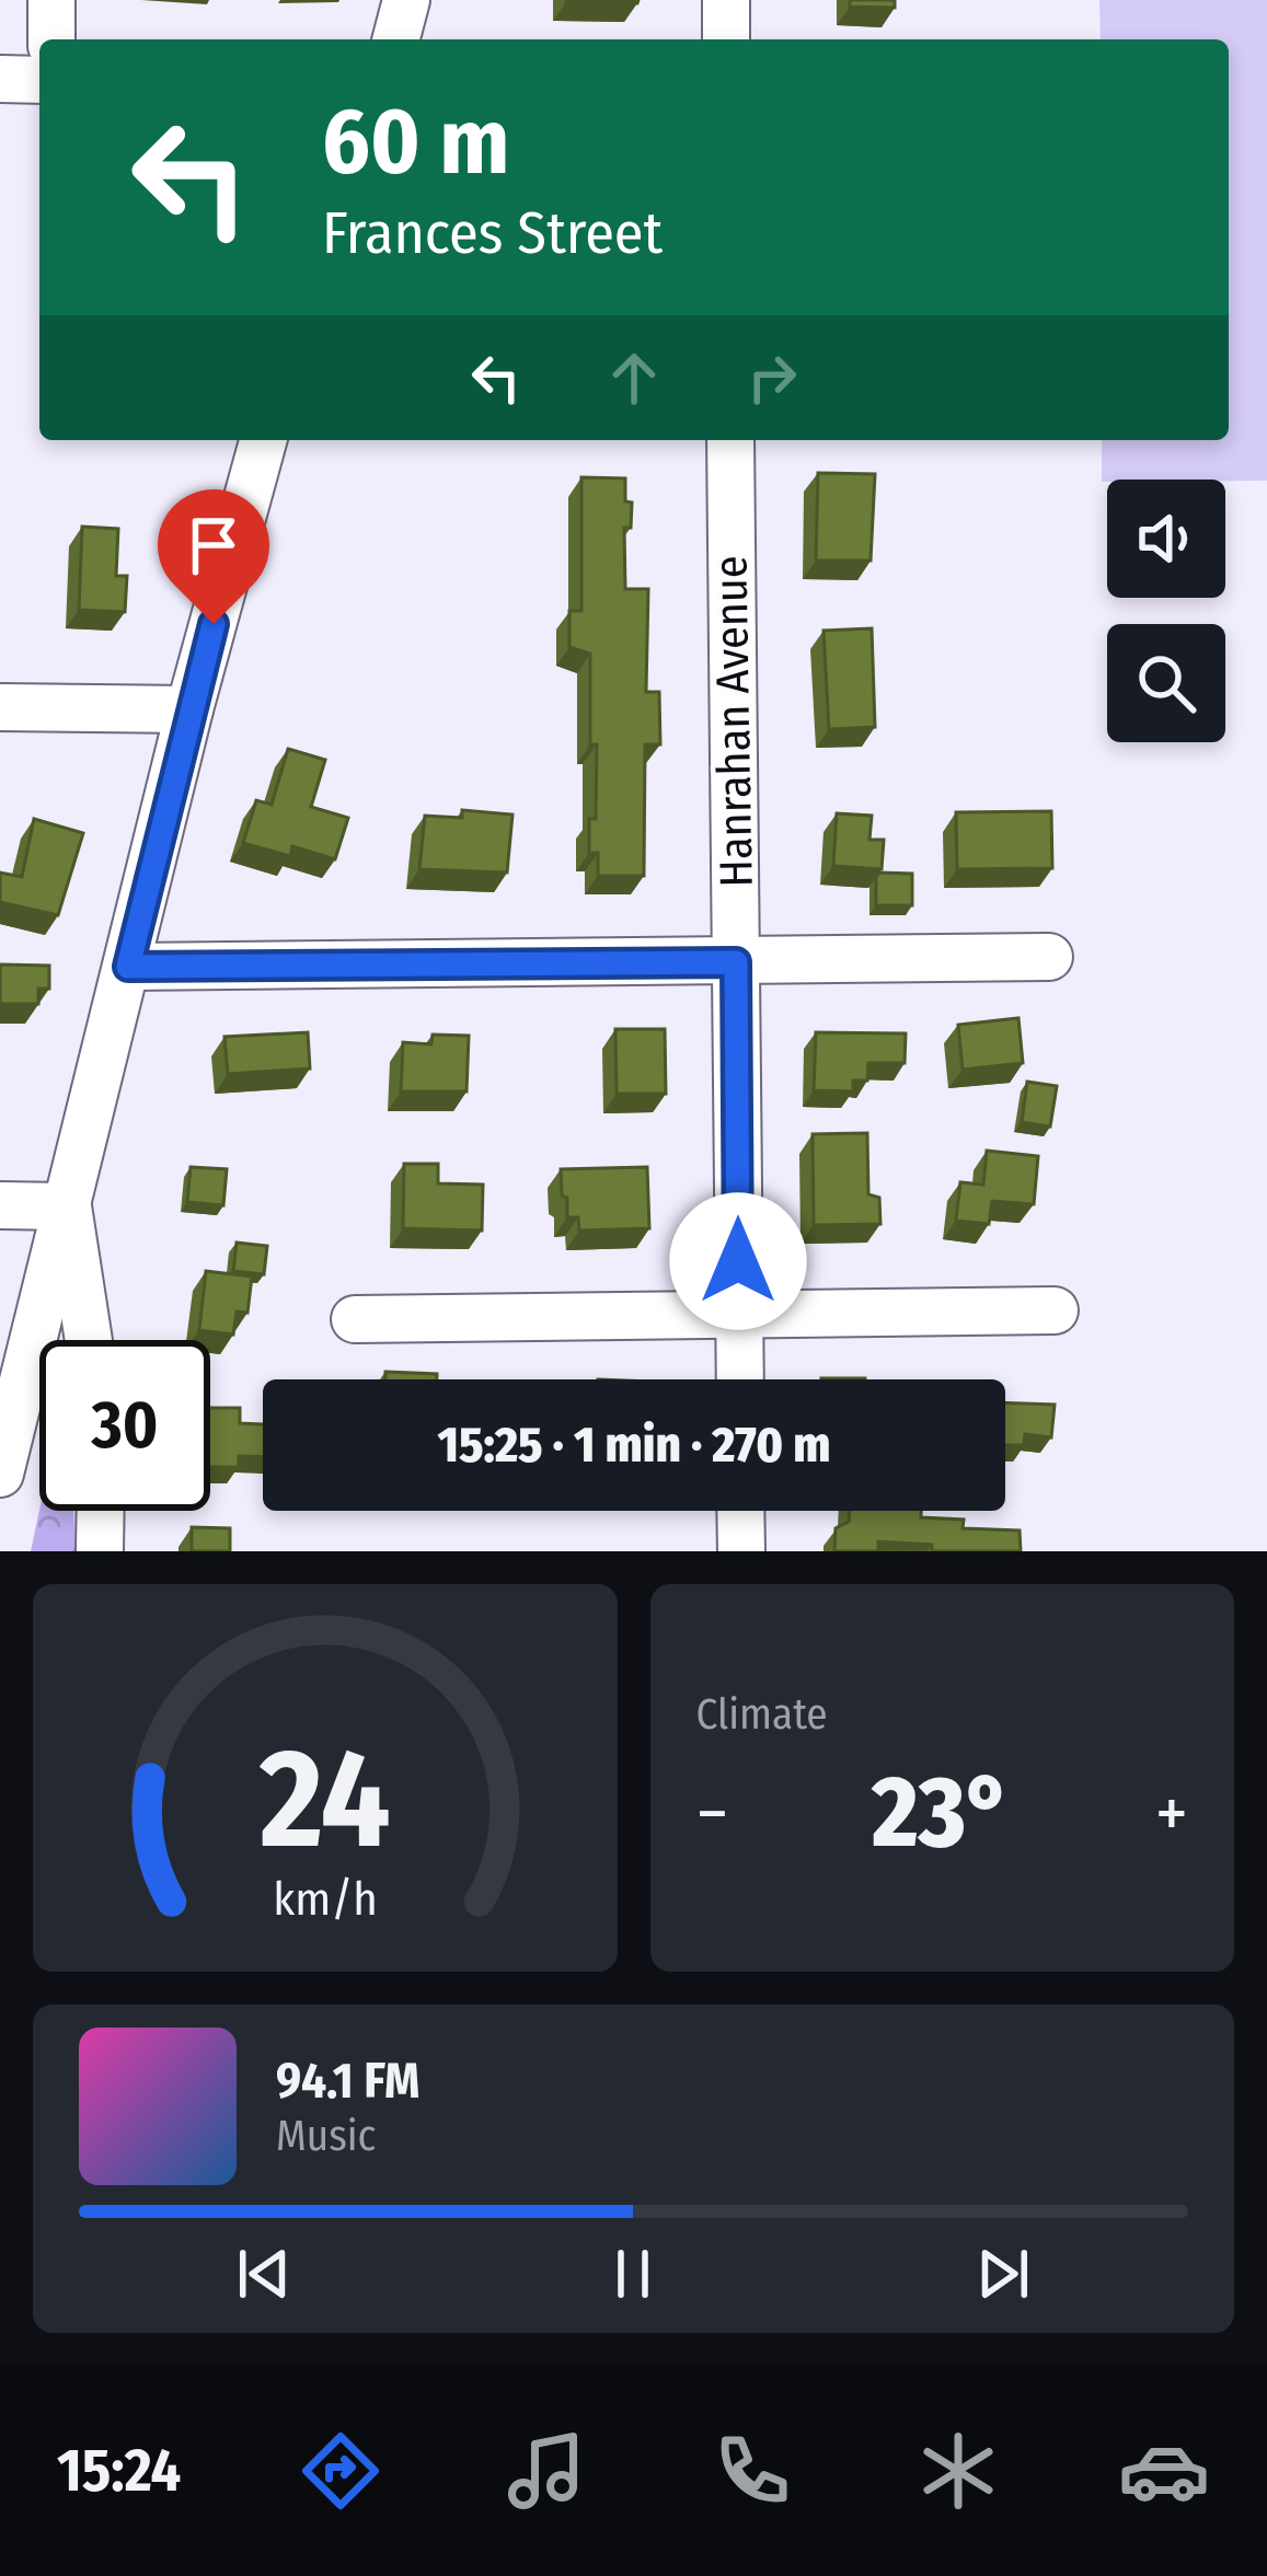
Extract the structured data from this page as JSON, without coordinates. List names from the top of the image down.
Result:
{
  "streets": {
    "street": ["Hanrahan Avenue"]
  },
  "page": {
    "turn": ["60 m", "Frances Street"],
    "limit": "30",
    "trip": "15:25 · 1 min · 270 m",
    "tile": "Climate",
    "heat": ["−", "23°", "+"],
    "song": ["94.1 FM", "Music"],
    "tabs": "15:24",
    "gauge": ["24", "km/h"]
  }
}
